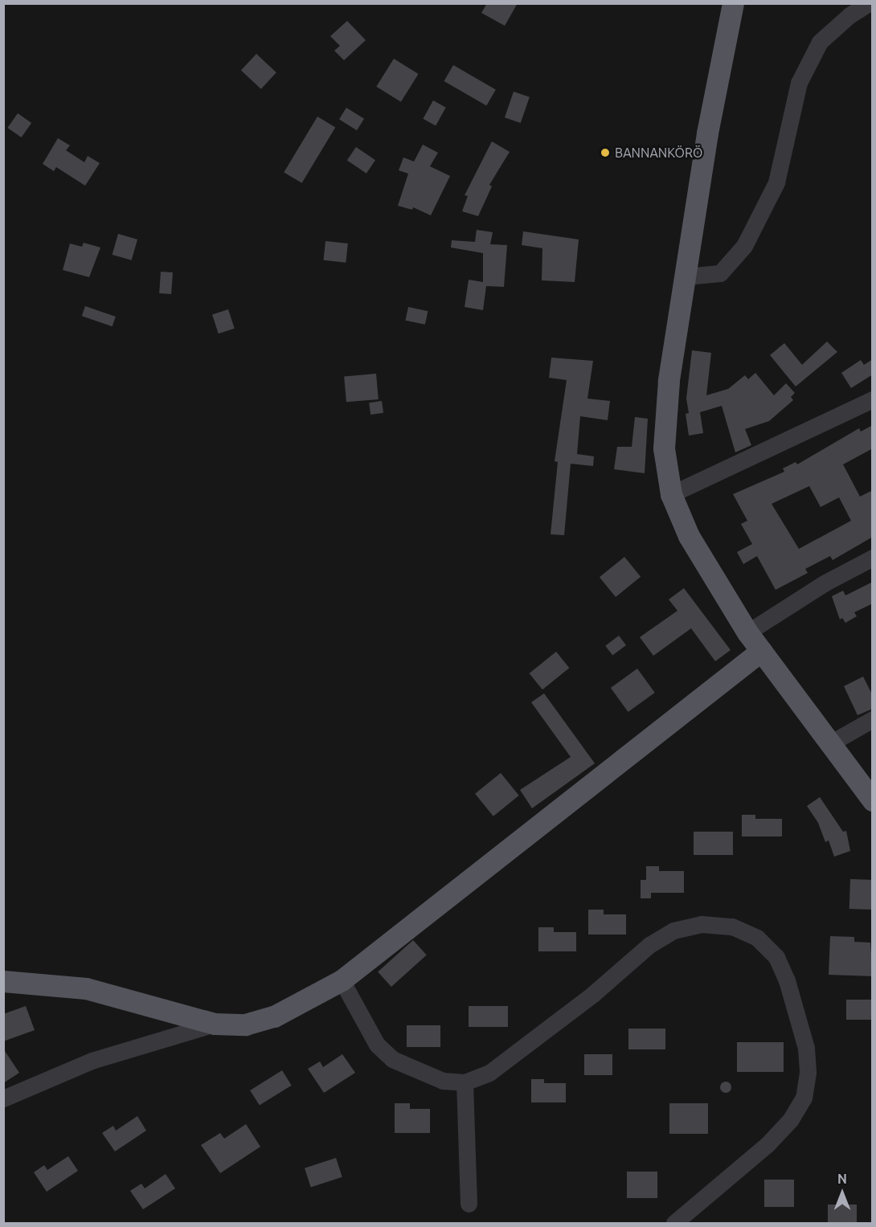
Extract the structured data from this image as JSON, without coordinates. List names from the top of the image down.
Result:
{
  "places": ["BANNANKÖRÖ"],
  "north": "top"
}
